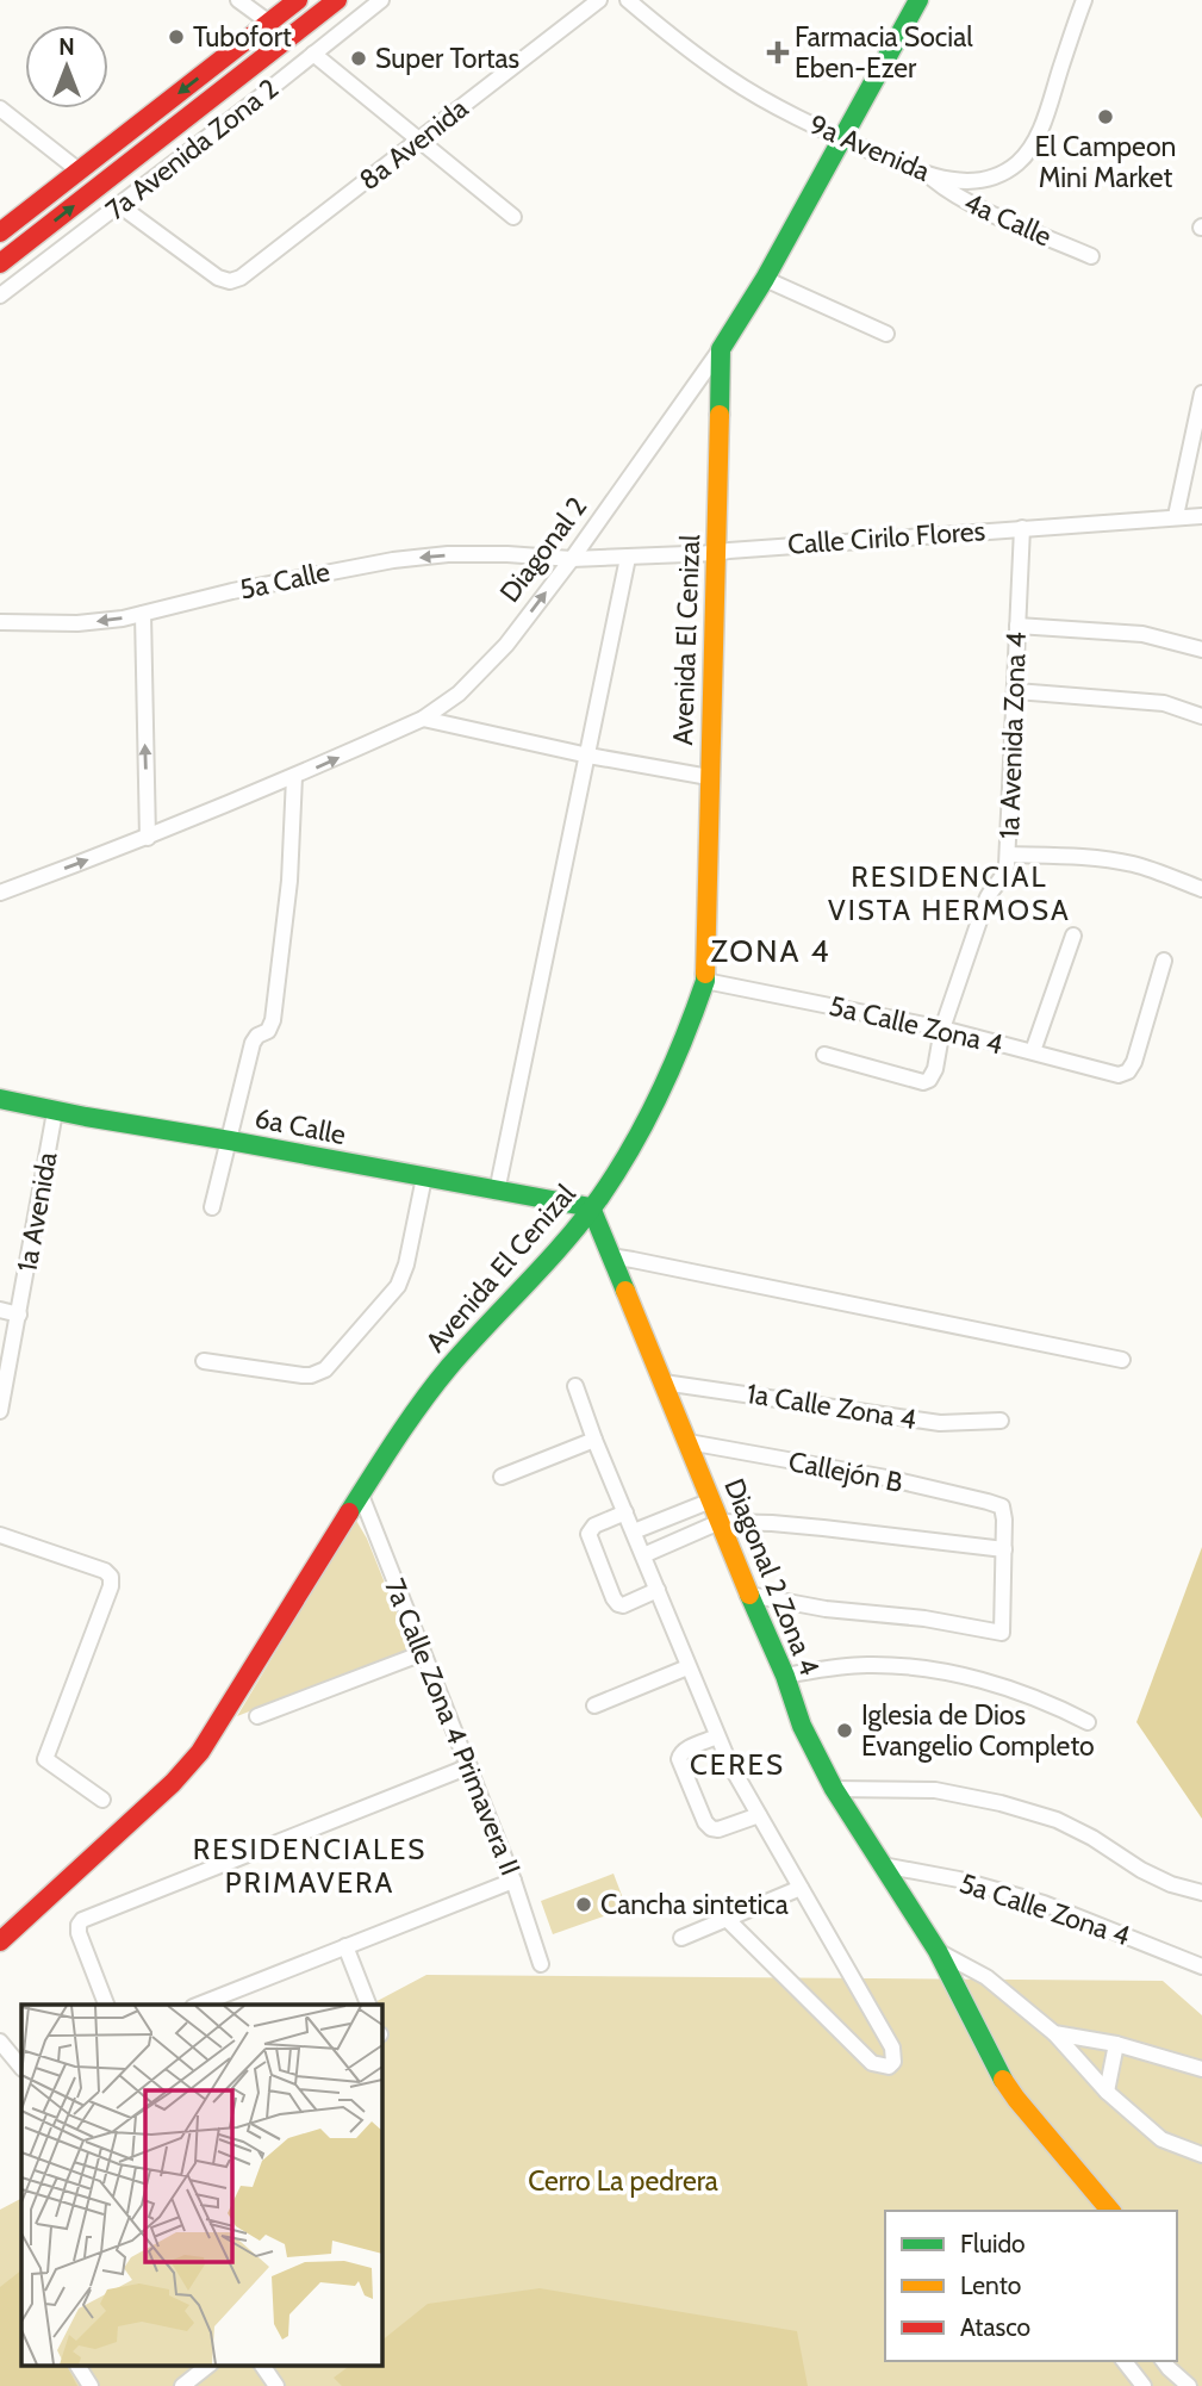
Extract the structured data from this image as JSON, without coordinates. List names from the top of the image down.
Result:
{
  "streets": {
    "street": [
      "8a Avenida",
      "9a Avenida",
      "7a Avenida Zona 2",
      "4a Calle",
      "Calle Cirilo Flores",
      "Diagonal 2",
      "5a Calle",
      "Avenida El Cenizal",
      "1a Avenida Zona 4",
      "5a Calle Zona 4",
      "6a Calle",
      "1a Avenida",
      "1a Calle Zona 4",
      "Callejón B",
      "Diagonal 2 Zona 4",
      "7a Calle Zona 4 Primavera II"
    ]
  },
  "crossings": [
    ["8a Avenida", "7a Avenida Zona 2"],
    ["9a Avenida", "4a Calle"],
    ["9a Avenida", "Diagonal 2"],
    ["Calle Cirilo Flores", "Diagonal 2"],
    ["Calle Cirilo Flores", "5a Calle"],
    ["Calle Cirilo Flores", "Avenida El Cenizal"],
    ["Calle Cirilo Flores", "1a Avenida Zona 4"],
    ["Diagonal 2", "5a Calle"],
    ["Diagonal 2", "Avenida El Cenizal"],
    ["Avenida El Cenizal", "5a Calle Zona 4"],
    ["Avenida El Cenizal", "6a Calle"],
    ["Avenida El Cenizal", "Diagonal 2 Zona 4"],
    ["Avenida El Cenizal", "7a Calle Zona 4 Primavera II"],
    ["1a Avenida Zona 4", "5a Calle Zona 4"],
    ["5a Calle Zona 4", "Diagonal 2 Zona 4"],
    ["6a Calle", "1a Avenida"],
    ["6a Calle", "Diagonal 2 Zona 4"],
    ["1a Calle Zona 4", "Diagonal 2 Zona 4"],
    ["Callejón B", "Diagonal 2 Zona 4"]
  ],
  "one_way": ["Diagonal 2", "5a Calle"],
  "districts": [
    "RESIDENCIAL VISTA HERMOSA",
    "ZONA 4",
    "CERES",
    "RESIDENCIALES PRIMAVERA"
  ],
  "parks": ["Cerro La pedrera"],
  "places": {
    "other": [
      "Tubofort",
      "Super Tortas",
      "El Campeon Mini Market",
      "Iglesia de Dios Evangelio Completo",
      "Cancha sintetica"
    ],
    "health": ["Farmacia Social Eben-Ezer"]
  },
  "legend": ["Fluido", "Lento", "Atasco"],
  "north": "top"
}
